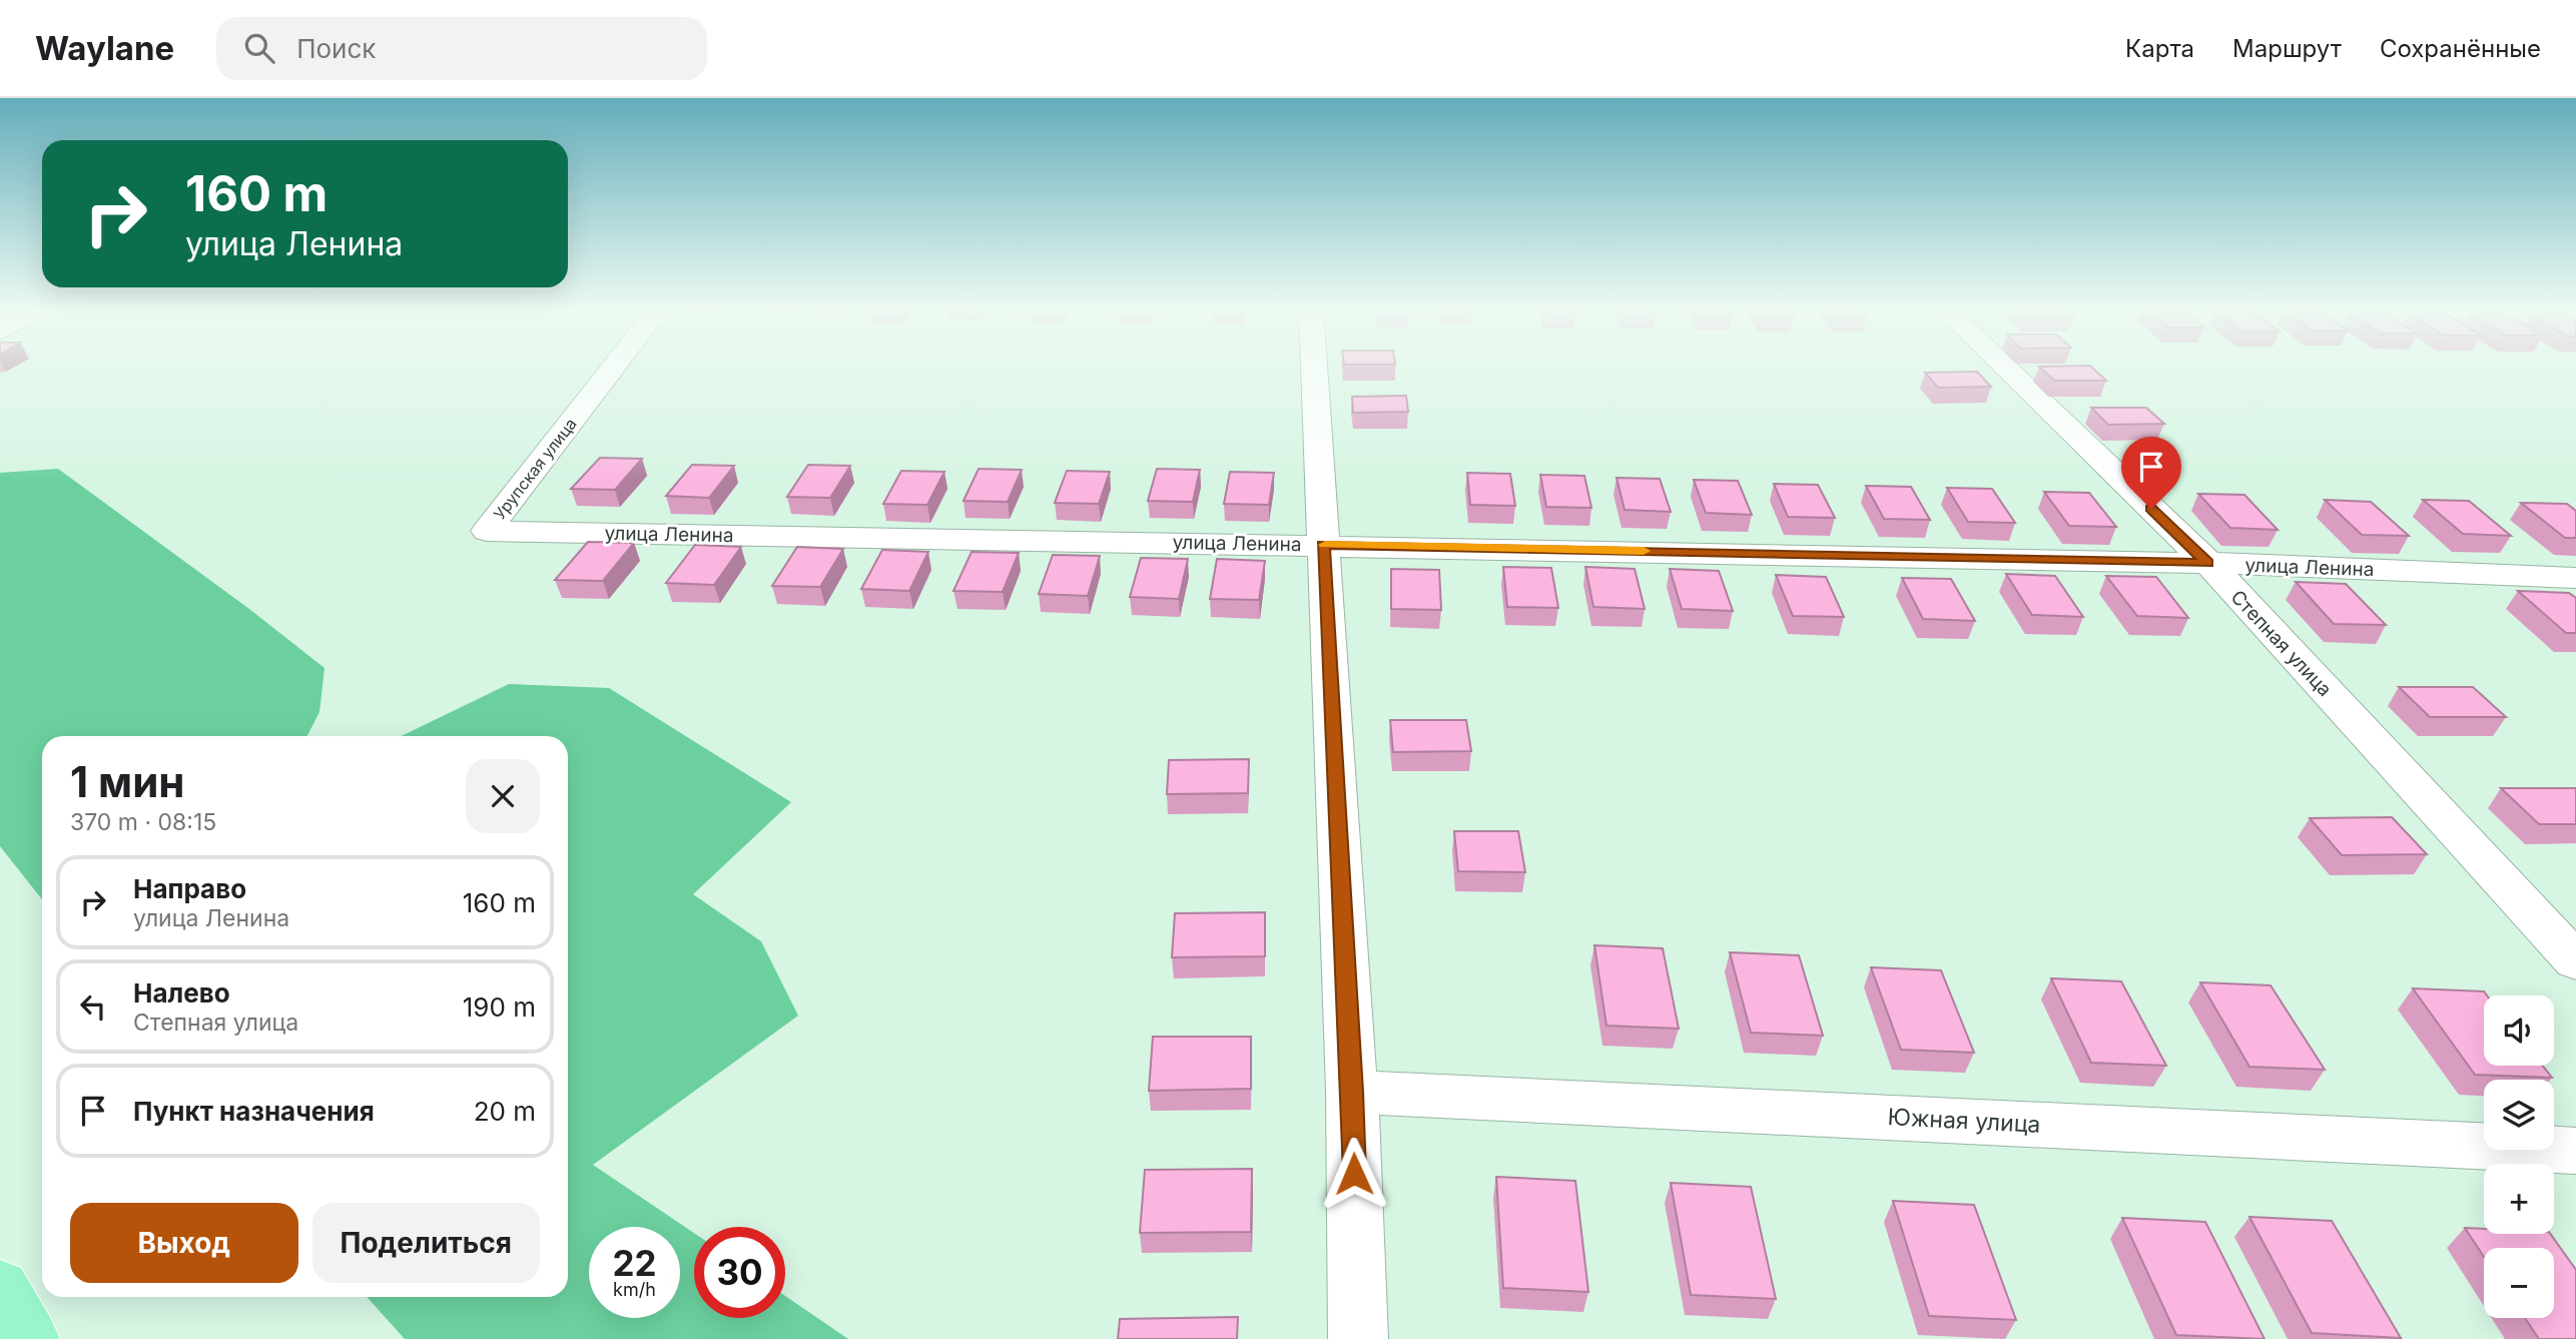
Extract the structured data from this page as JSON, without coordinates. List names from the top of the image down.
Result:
{
  "streets": {
    "street": [
      "Урупская улица",
      "улица Ленина",
      "Степная улица",
      "Южная улица"
    ]
  },
  "crossings": [
    ["Урупская улица", "улица Ленина"],
    ["улица Ленина", "Степная улица"]
  ],
  "page": {
    "header": "Waylane",
    "search": "Поиск",
    "nav": ["Карта", "Маршрут", "Сохранённые"],
    "turn": ["160 m", "улица Ленина"],
    "heading": ["1 мин", "370 m · 08:15"],
    "list": [
      {
        "name": "Направо",
        "note": "улица Ленина",
        "value": "160 m"
      },
      {
        "name": "Налево",
        "note": "Степная улица",
        "value": "190 m"
      },
      {
        "name": "Пункт назначения",
        "value": "20 m"
      }
    ],
    "map_buttons": ["+", "−"],
    "buttons": ["Выход", "Поделиться"],
    "speed": "22 km/h",
    "limit": "30"
  }
}
